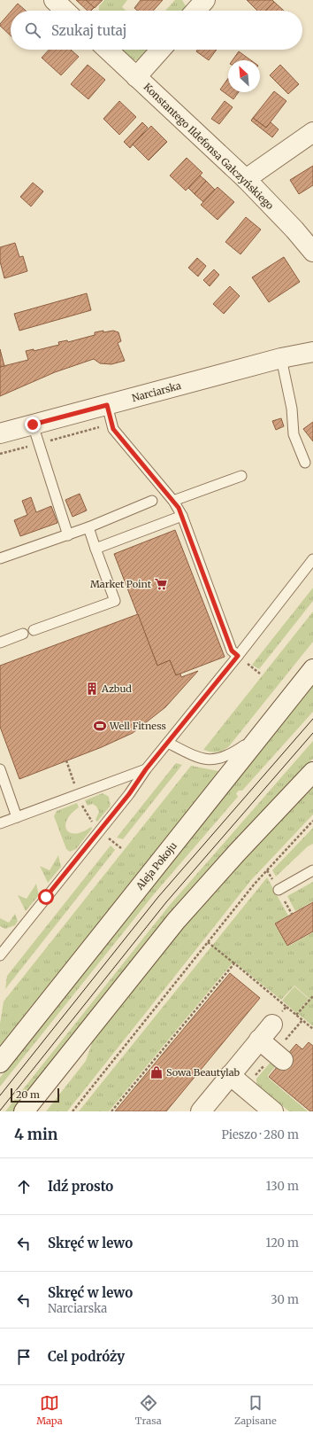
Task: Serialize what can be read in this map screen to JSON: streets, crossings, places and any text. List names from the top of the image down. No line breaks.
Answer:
{"streets":{"street":["Konstantego Ildefonsa Gałczyńskiego","Narciarska","Aleja Pokoju"]},"places":{"supermarket":["Market Point"],"building":["Azbud"],"sports":["Well Fitness"],"shop":["Sowa Beautylab"]},"scale_bar":"20 m","north":"top left","page":{"search":"Szukaj tutaj","scale":"20 m","heading":["4 min","Pieszo · 280 m"],"list":[["Idź prosto","130 m"],["Skręć w lewo","120 m"],["Skręć w lewo","Narciarska","30 m"],"Cel podróży"],"nav":["Mapa","Trasa","Zapisane"]}}
